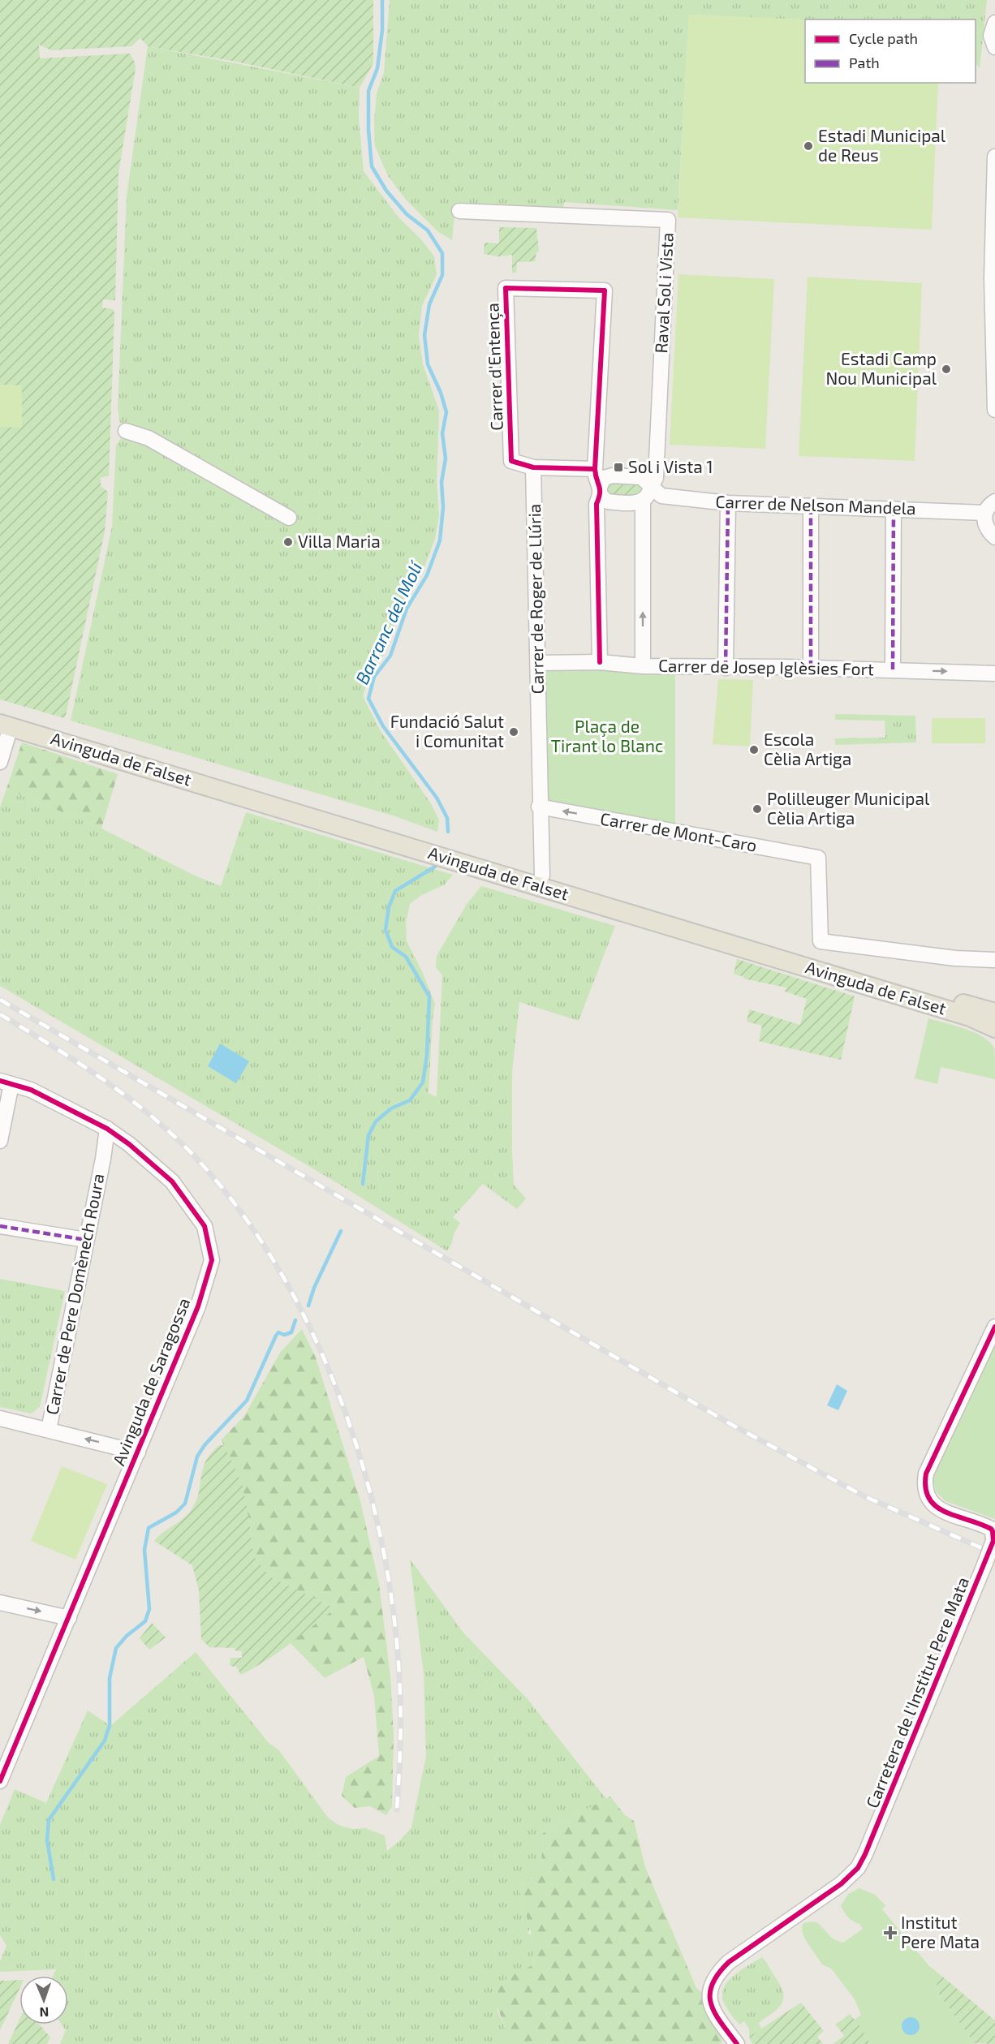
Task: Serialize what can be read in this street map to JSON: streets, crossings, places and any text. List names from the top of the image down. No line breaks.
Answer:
{"streets":{"main road":["Avinguda de Falset"],"street":["Raval Sol i Vista","Carrer d'Entença","Carrer de Nelson Mandela","Carrer de Roger de Llúria","Carrer de Josep Iglèsies Fort","Carrer de Mont-Caro","Carrer de Pere Domènech Roura","Avinguda de Saragossa","Carretera de l'Institut Pere Mata"]},"crossings":[["Raval Sol i Vista","Carrer de Nelson Mandela"],["Carrer d'Entença","Carrer de Roger de Llúria"],["Carrer de Roger de Llúria","Carrer de Josep Iglèsies Fort"],["Carrer de Roger de Llúria","Avinguda de Falset"],["Carrer de Roger de Llúria","Carrer de Mont-Caro"],["Carrer de Pere Domènech Roura","Avinguda de Saragossa"]],"one_way":["Carrer de Mont-Caro"],"water":["Barranc del Molí"],"parks":["Plaça de Tirant lo Blanc"],"places":{"other":["Estadi Municipal de Reus","Estadi Camp Nou Municipal","Villa Maria","Fundació Salut i Comunitat","Escola Cèlia Artiga","Polilleuger Municipal Cèlia Artiga"],"transit":["Sol i Vista 1"],"health":["Institut Pere Mata"]},"legend":["Cycle path","Path"],"north":"bottom"}
